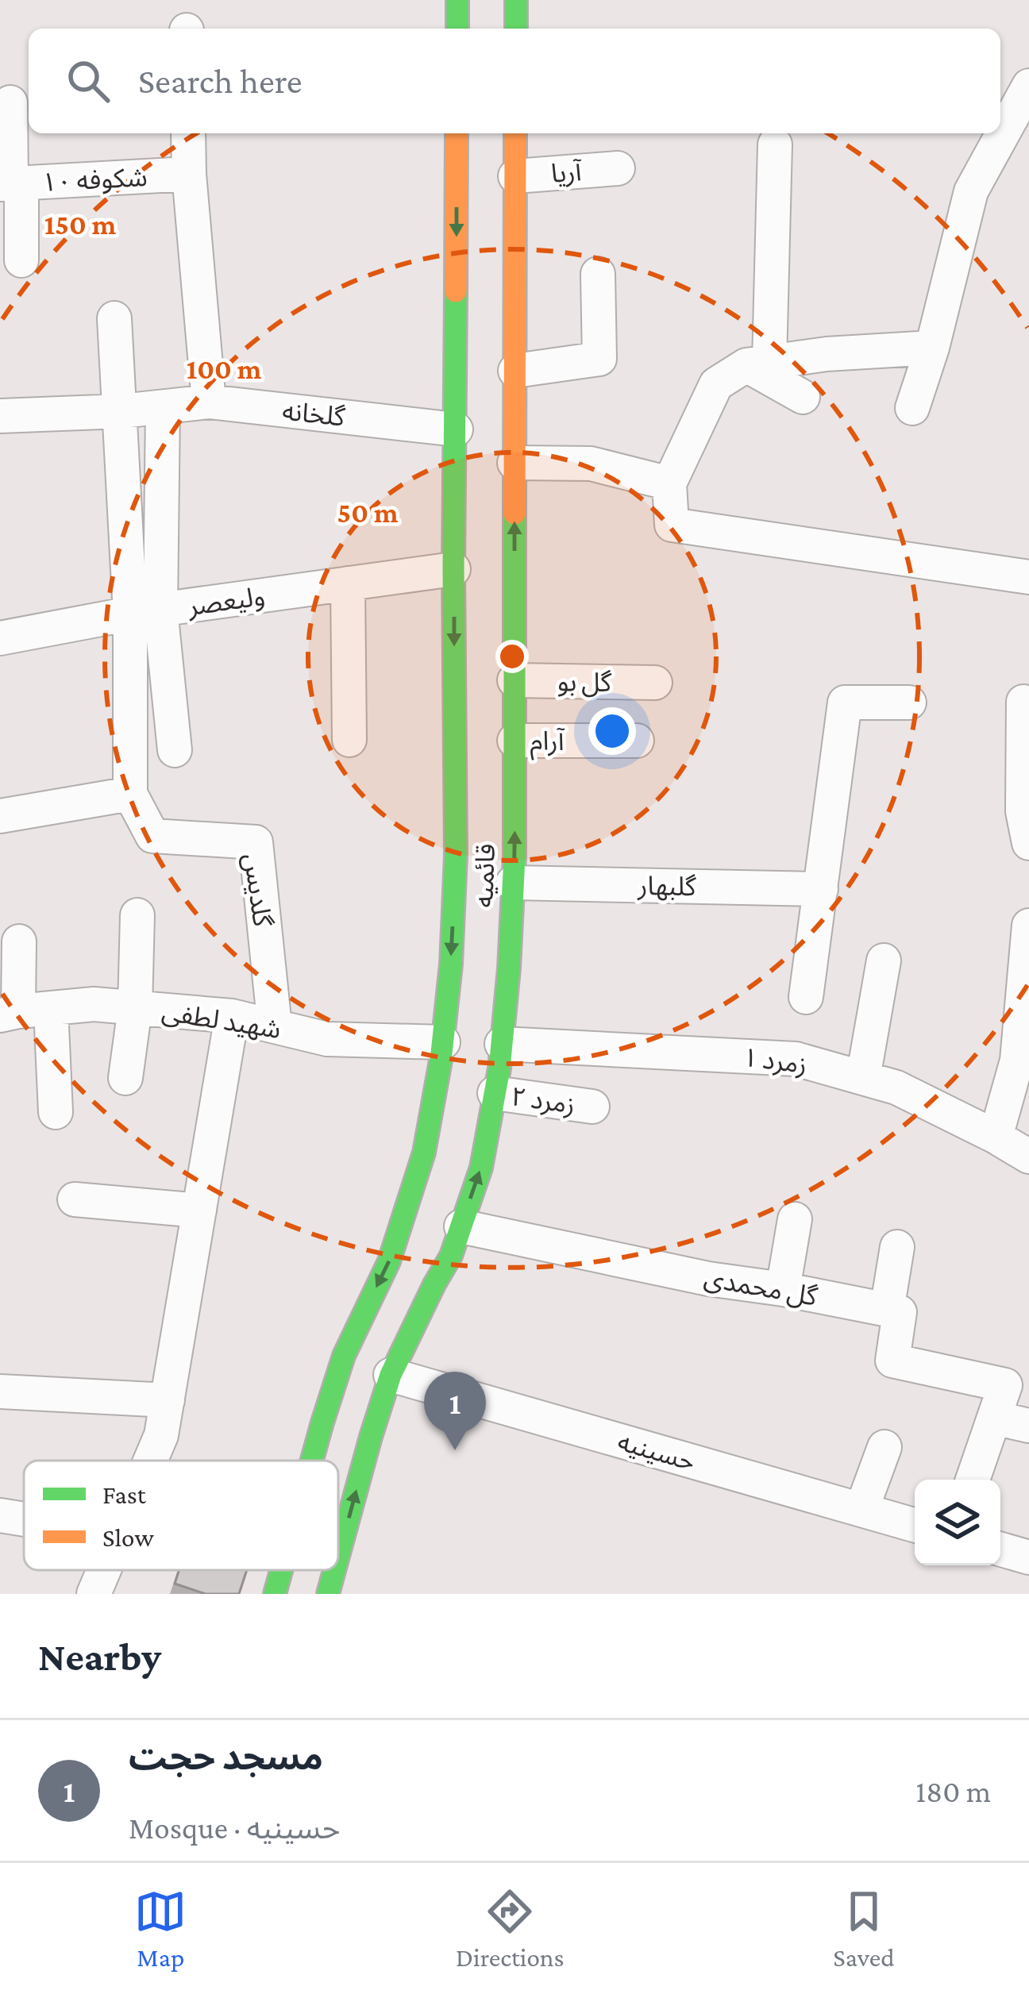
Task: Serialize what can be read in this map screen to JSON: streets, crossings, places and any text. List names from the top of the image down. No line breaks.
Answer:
{"streets":{"main road":["قائمیه"],"street":["آریا","شکوفه ۱۰","گلخانه","ولیعصر","گل بو","آرام","گلبهار","گلدیس","شهید لطفی","زمرد ۱","زمرد ۲","گل محمدی","حسینیه"]},"crossings":[["آریا","قائمیه"],["گلخانه","قائمیه"],["ولیعصر","قائمیه"],["گل بو","قائمیه"],["آرام","قائمیه"],["قائمیه","گلبهار"],["قائمیه","شهید لطفی"],["قائمیه","زمرد ۱"],["قائمیه","زمرد ۲"],["قائمیه","گل محمدی"],["قائمیه","حسینیه"],["گلدیس","شهید لطفی"]],"legend":["Fast","Slow"],"page":{"search":"Search here","pins":"1","heading":"Nearby","list":[{"mark":"1","name":"مسجد حجت","note":"Mosque · حسینیه","value":"180 m"}],"nav":["Map","Directions","Saved"]},"rings":["150 m","100 m","50 m"]}
